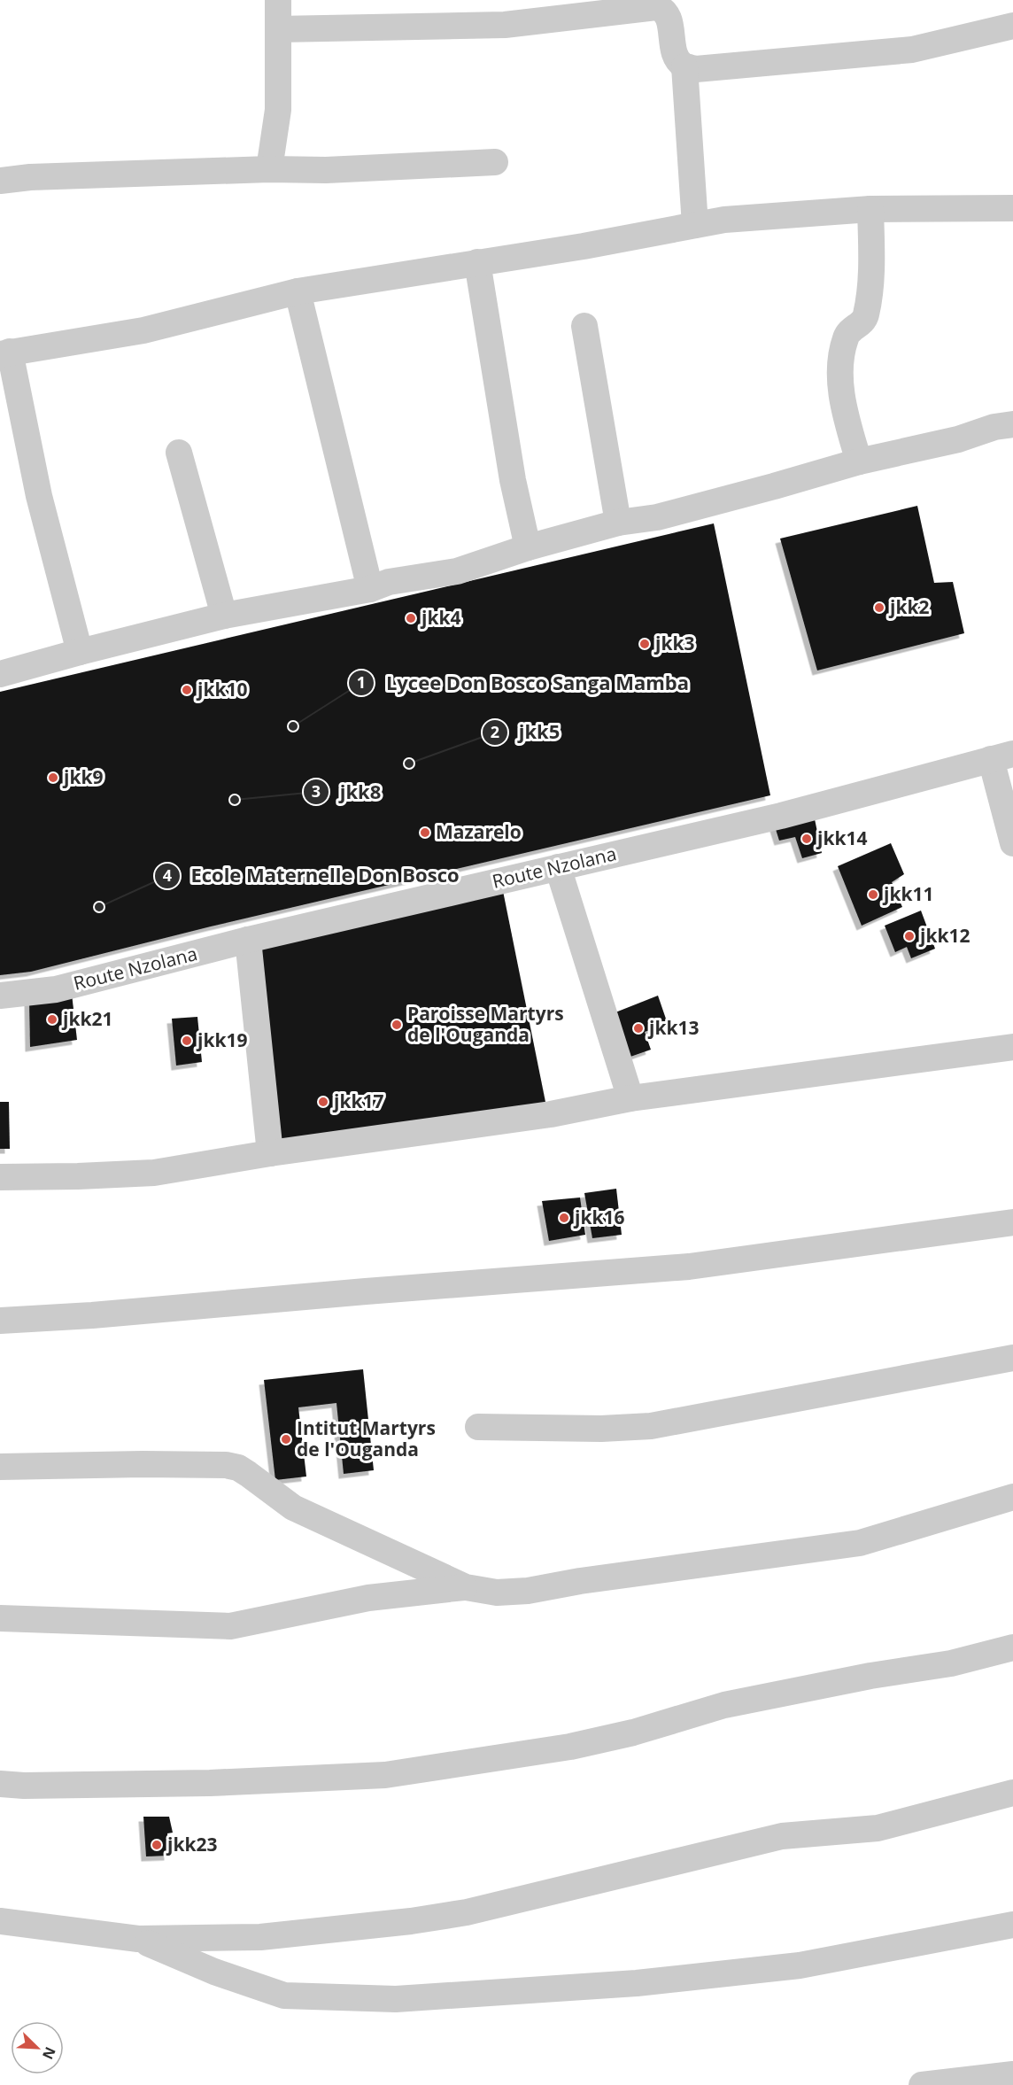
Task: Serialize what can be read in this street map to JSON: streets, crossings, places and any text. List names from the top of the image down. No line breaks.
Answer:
{"streets":{"street":["Route Nzolana"]},"places":["jkk2","jkk4","jkk3","jkk10","Lycee Don Bosco Sanga Mamba","jkk5","jkk9","jkk8","Mazarelo","jkk14","jkk11","Ecole Maternelle Don Bosco","jkk12","jkk21","Paroisse Martyrs de l'Ouganda","jkk13","jkk19","jkk17","jkk16","Intitut Martyrs de l'Ouganda","jkk23"],"north":"bottom right"}
